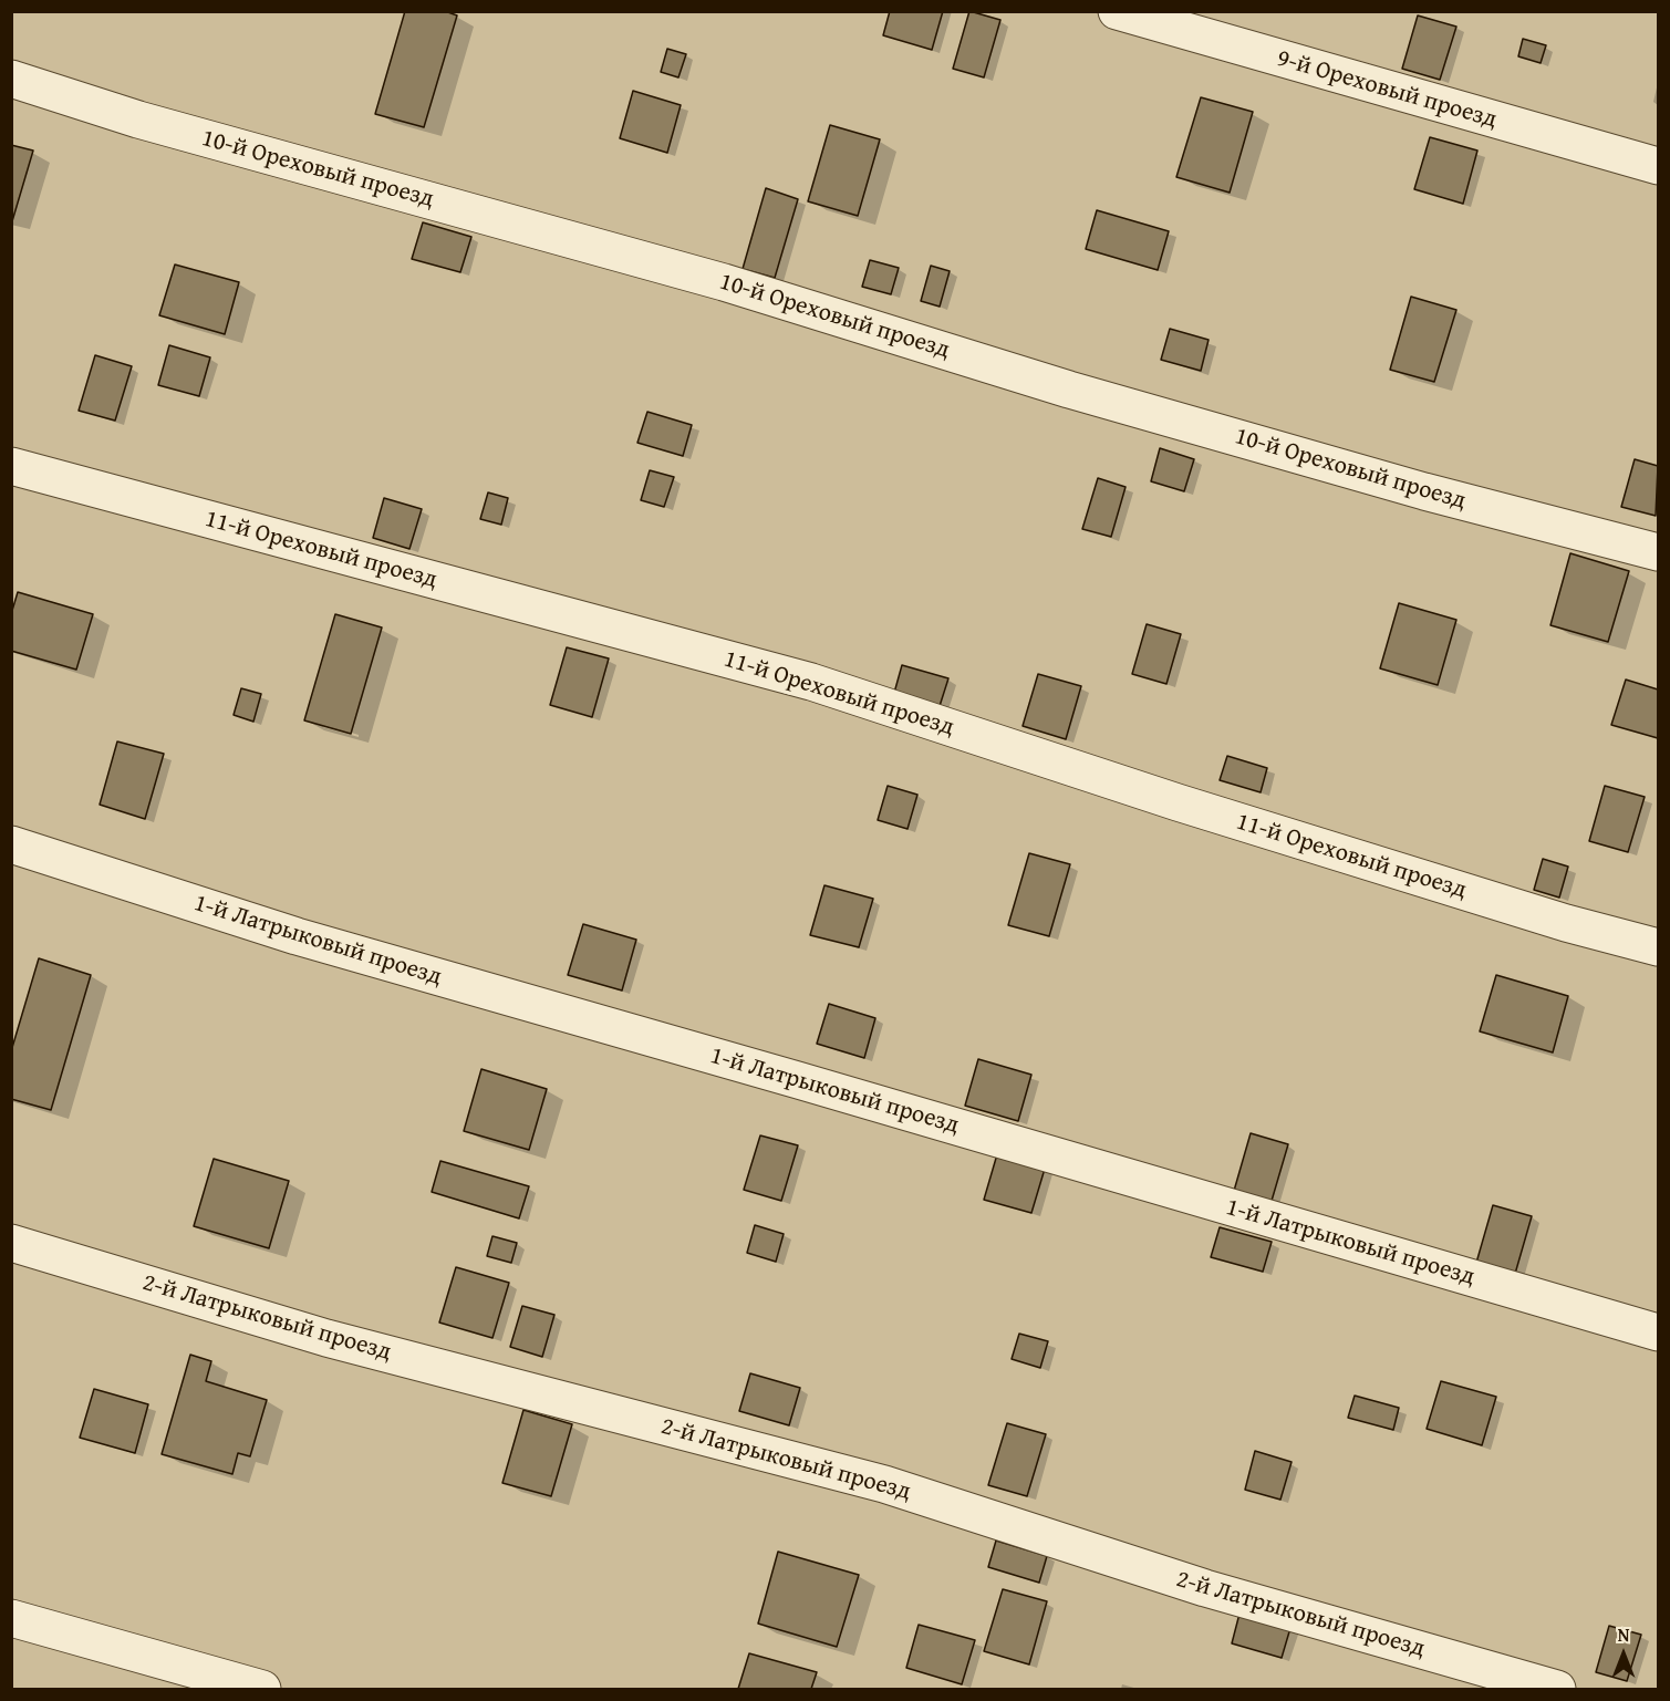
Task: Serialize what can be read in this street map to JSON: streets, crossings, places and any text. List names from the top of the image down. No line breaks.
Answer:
{"streets":{"lane":["9-й Ореховый проезд","10-й Ореховый проезд","11-й Ореховый проезд","1-й Латрыковый проезд","2-й Латрыковый проезд"]},"north":"top"}
